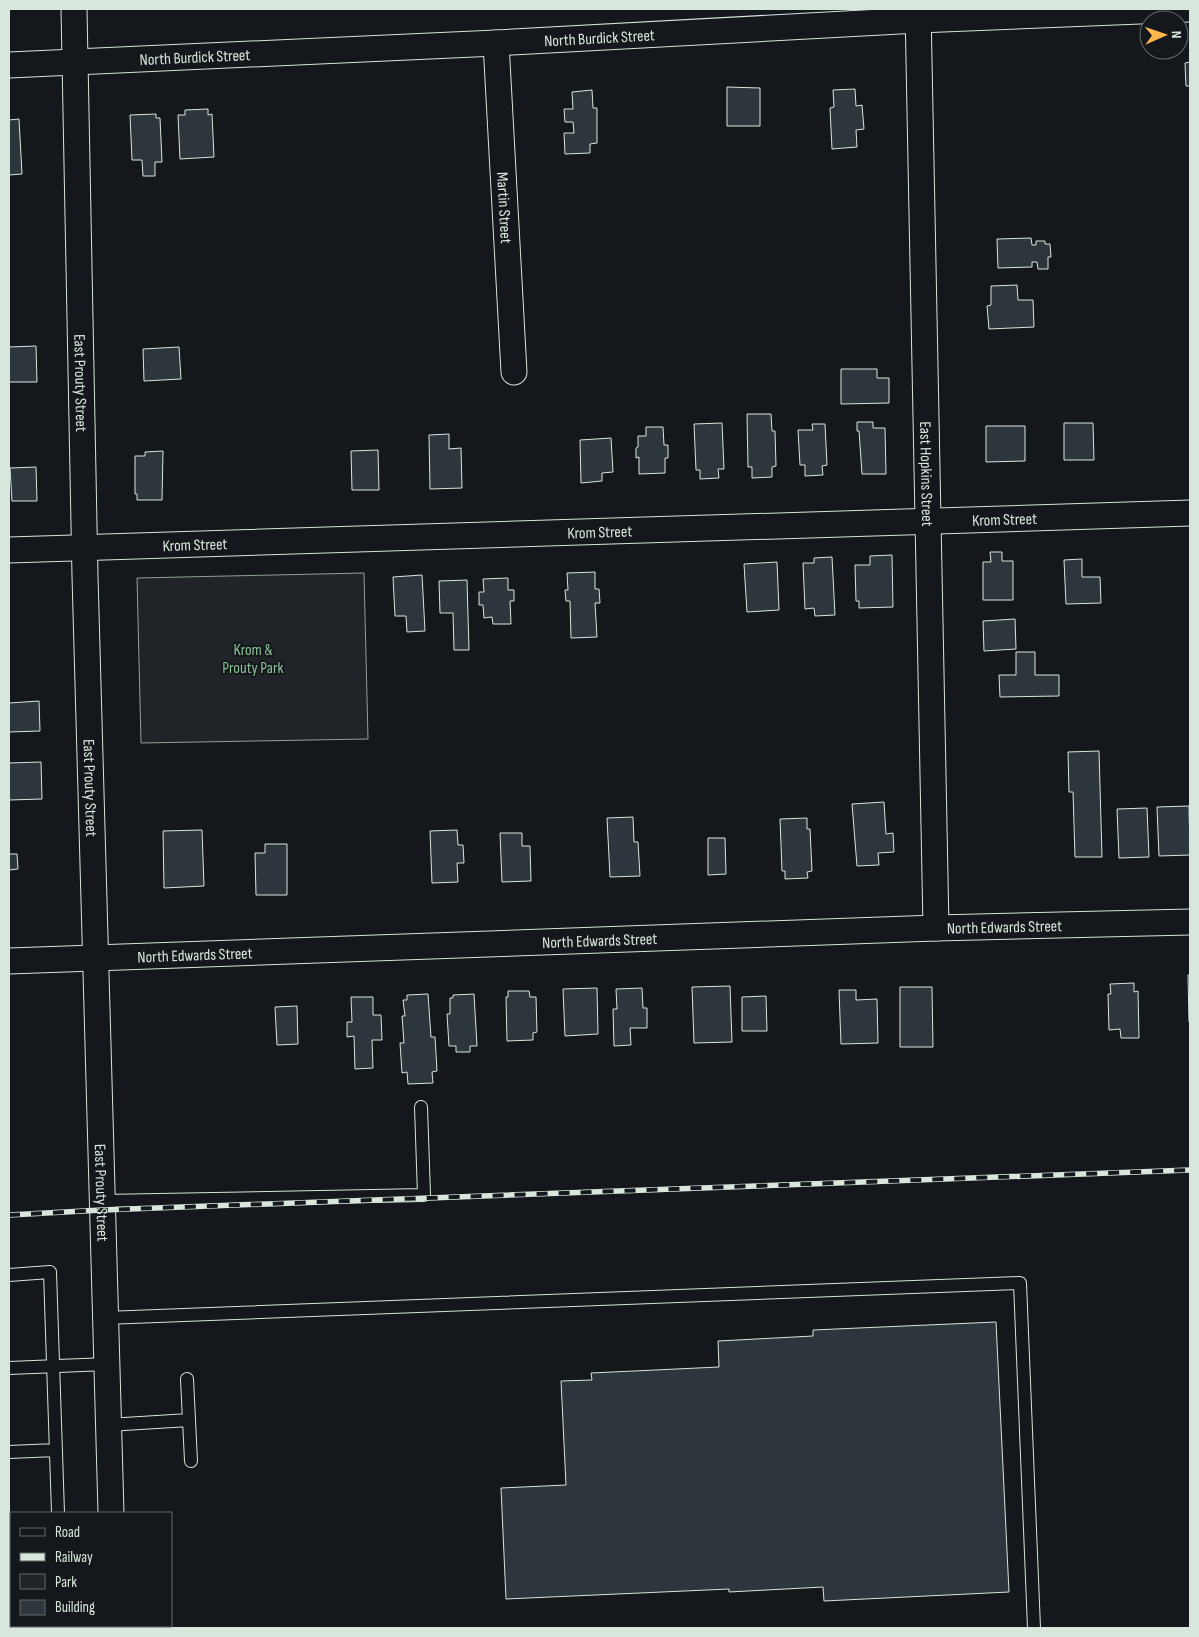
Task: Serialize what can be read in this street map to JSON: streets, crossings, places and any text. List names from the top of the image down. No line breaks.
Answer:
{"streets":{"street":["North Burdick Street","Martin Street","East Prouty Street","East Hopkins Street","Krom Street","North Edwards Street"]},"crossings":[["North Burdick Street","Martin Street"],["North Burdick Street","East Prouty Street"],["North Burdick Street","East Hopkins Street"],["East Prouty Street","Krom Street"],["East Prouty Street","North Edwards Street"],["East Hopkins Street","Krom Street"],["East Hopkins Street","North Edwards Street"]],"parks":["Krom & Prouty Park"],"legend":["Road","Railway","Park","Building"],"north":"right"}
